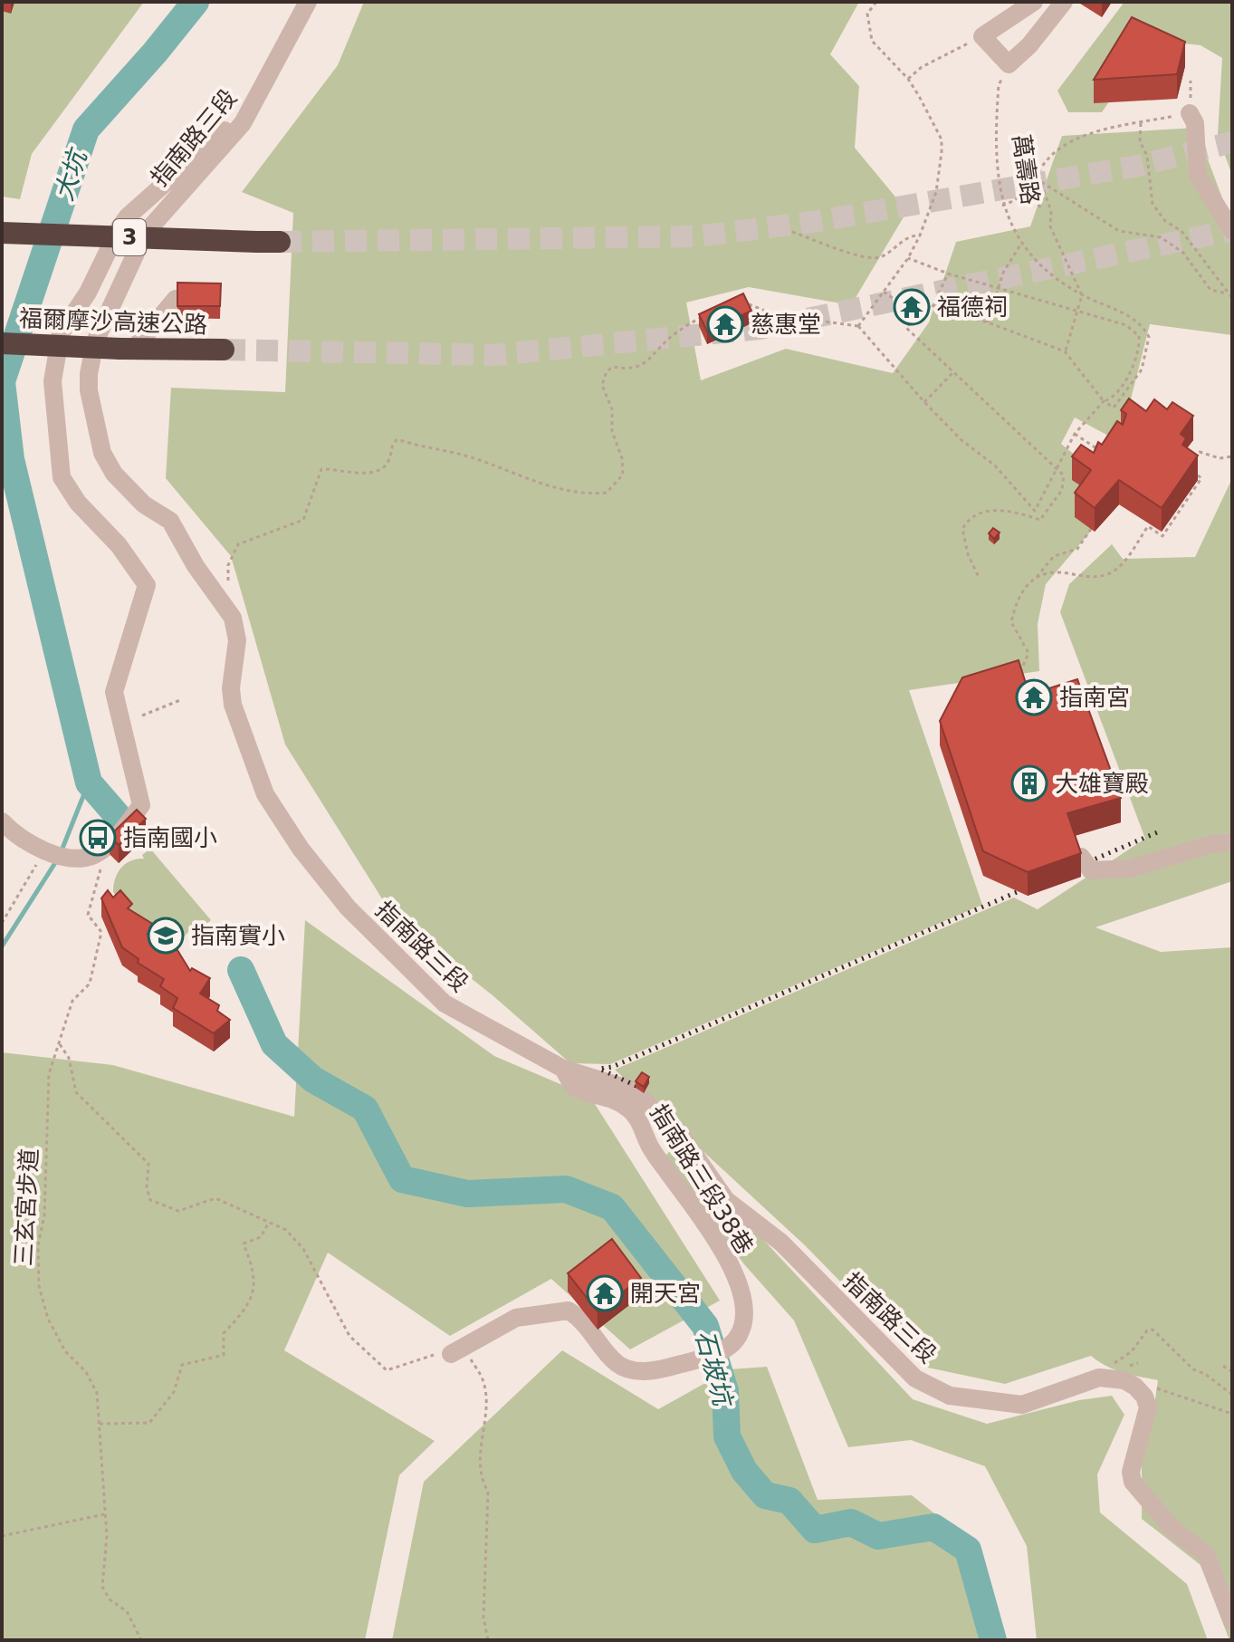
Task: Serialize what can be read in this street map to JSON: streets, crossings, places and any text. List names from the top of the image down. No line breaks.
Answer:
{"streets":{"highway":["3","福爾摩沙高速公路"],"street":["指南路三段","指南路三段38巷"],"path":["萬壽路","三玄宮步道"]},"crossings":[["指南路三段","指南路三段38巷"]],"water":["大坑","石坡坑"],"places":{"temple":["福德祠","慈惠堂","指南宮","開天宮"],"building":["大雄寶殿"],"bus stop":["指南國小"],"school or university":["指南實小"]}}
